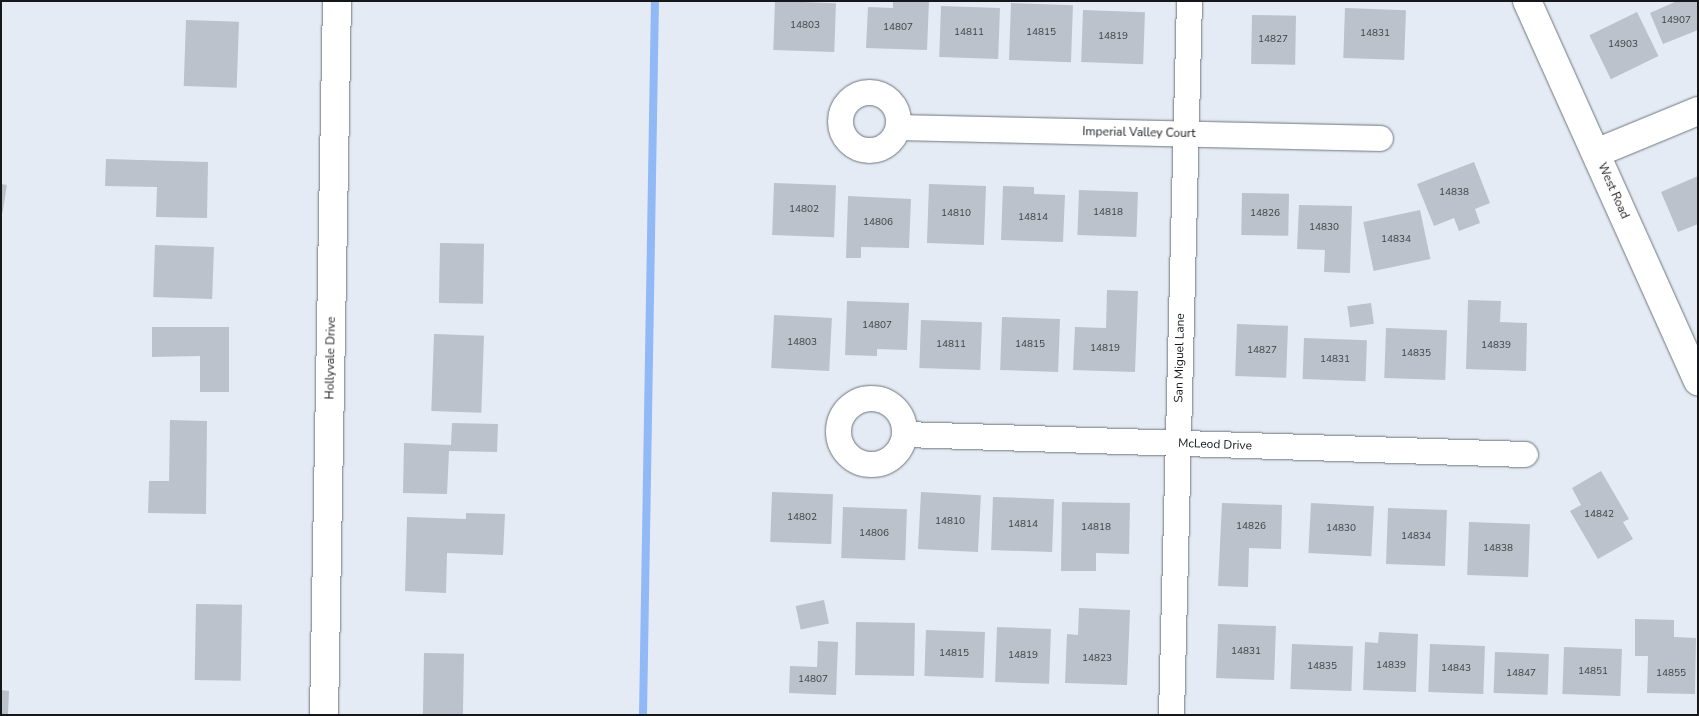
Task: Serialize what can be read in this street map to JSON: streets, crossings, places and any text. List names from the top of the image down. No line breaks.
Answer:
{"streets":{"street":["Imperial Valley Court","West Road","Hollyvale Drive","San Miguel Lane","McLeod Drive"]},"crossings":[["Imperial Valley Court","San Miguel Lane"],["San Miguel Lane","McLeod Drive"]],"house_numbers":["14907","14803","14807","14811","14815","14831","14819","14827","14903","14838","14802","14818","14810","14826","14814","14806","14830","14834","14807","14803","14811","14815","14839","14819","14827","14835","14831","14842","14802","14810","14814","14826","14818","14830","14806","14834","14838","14831","14815","14819","14823","14839","14835","14843","14851","14847","14855","14807"]}
